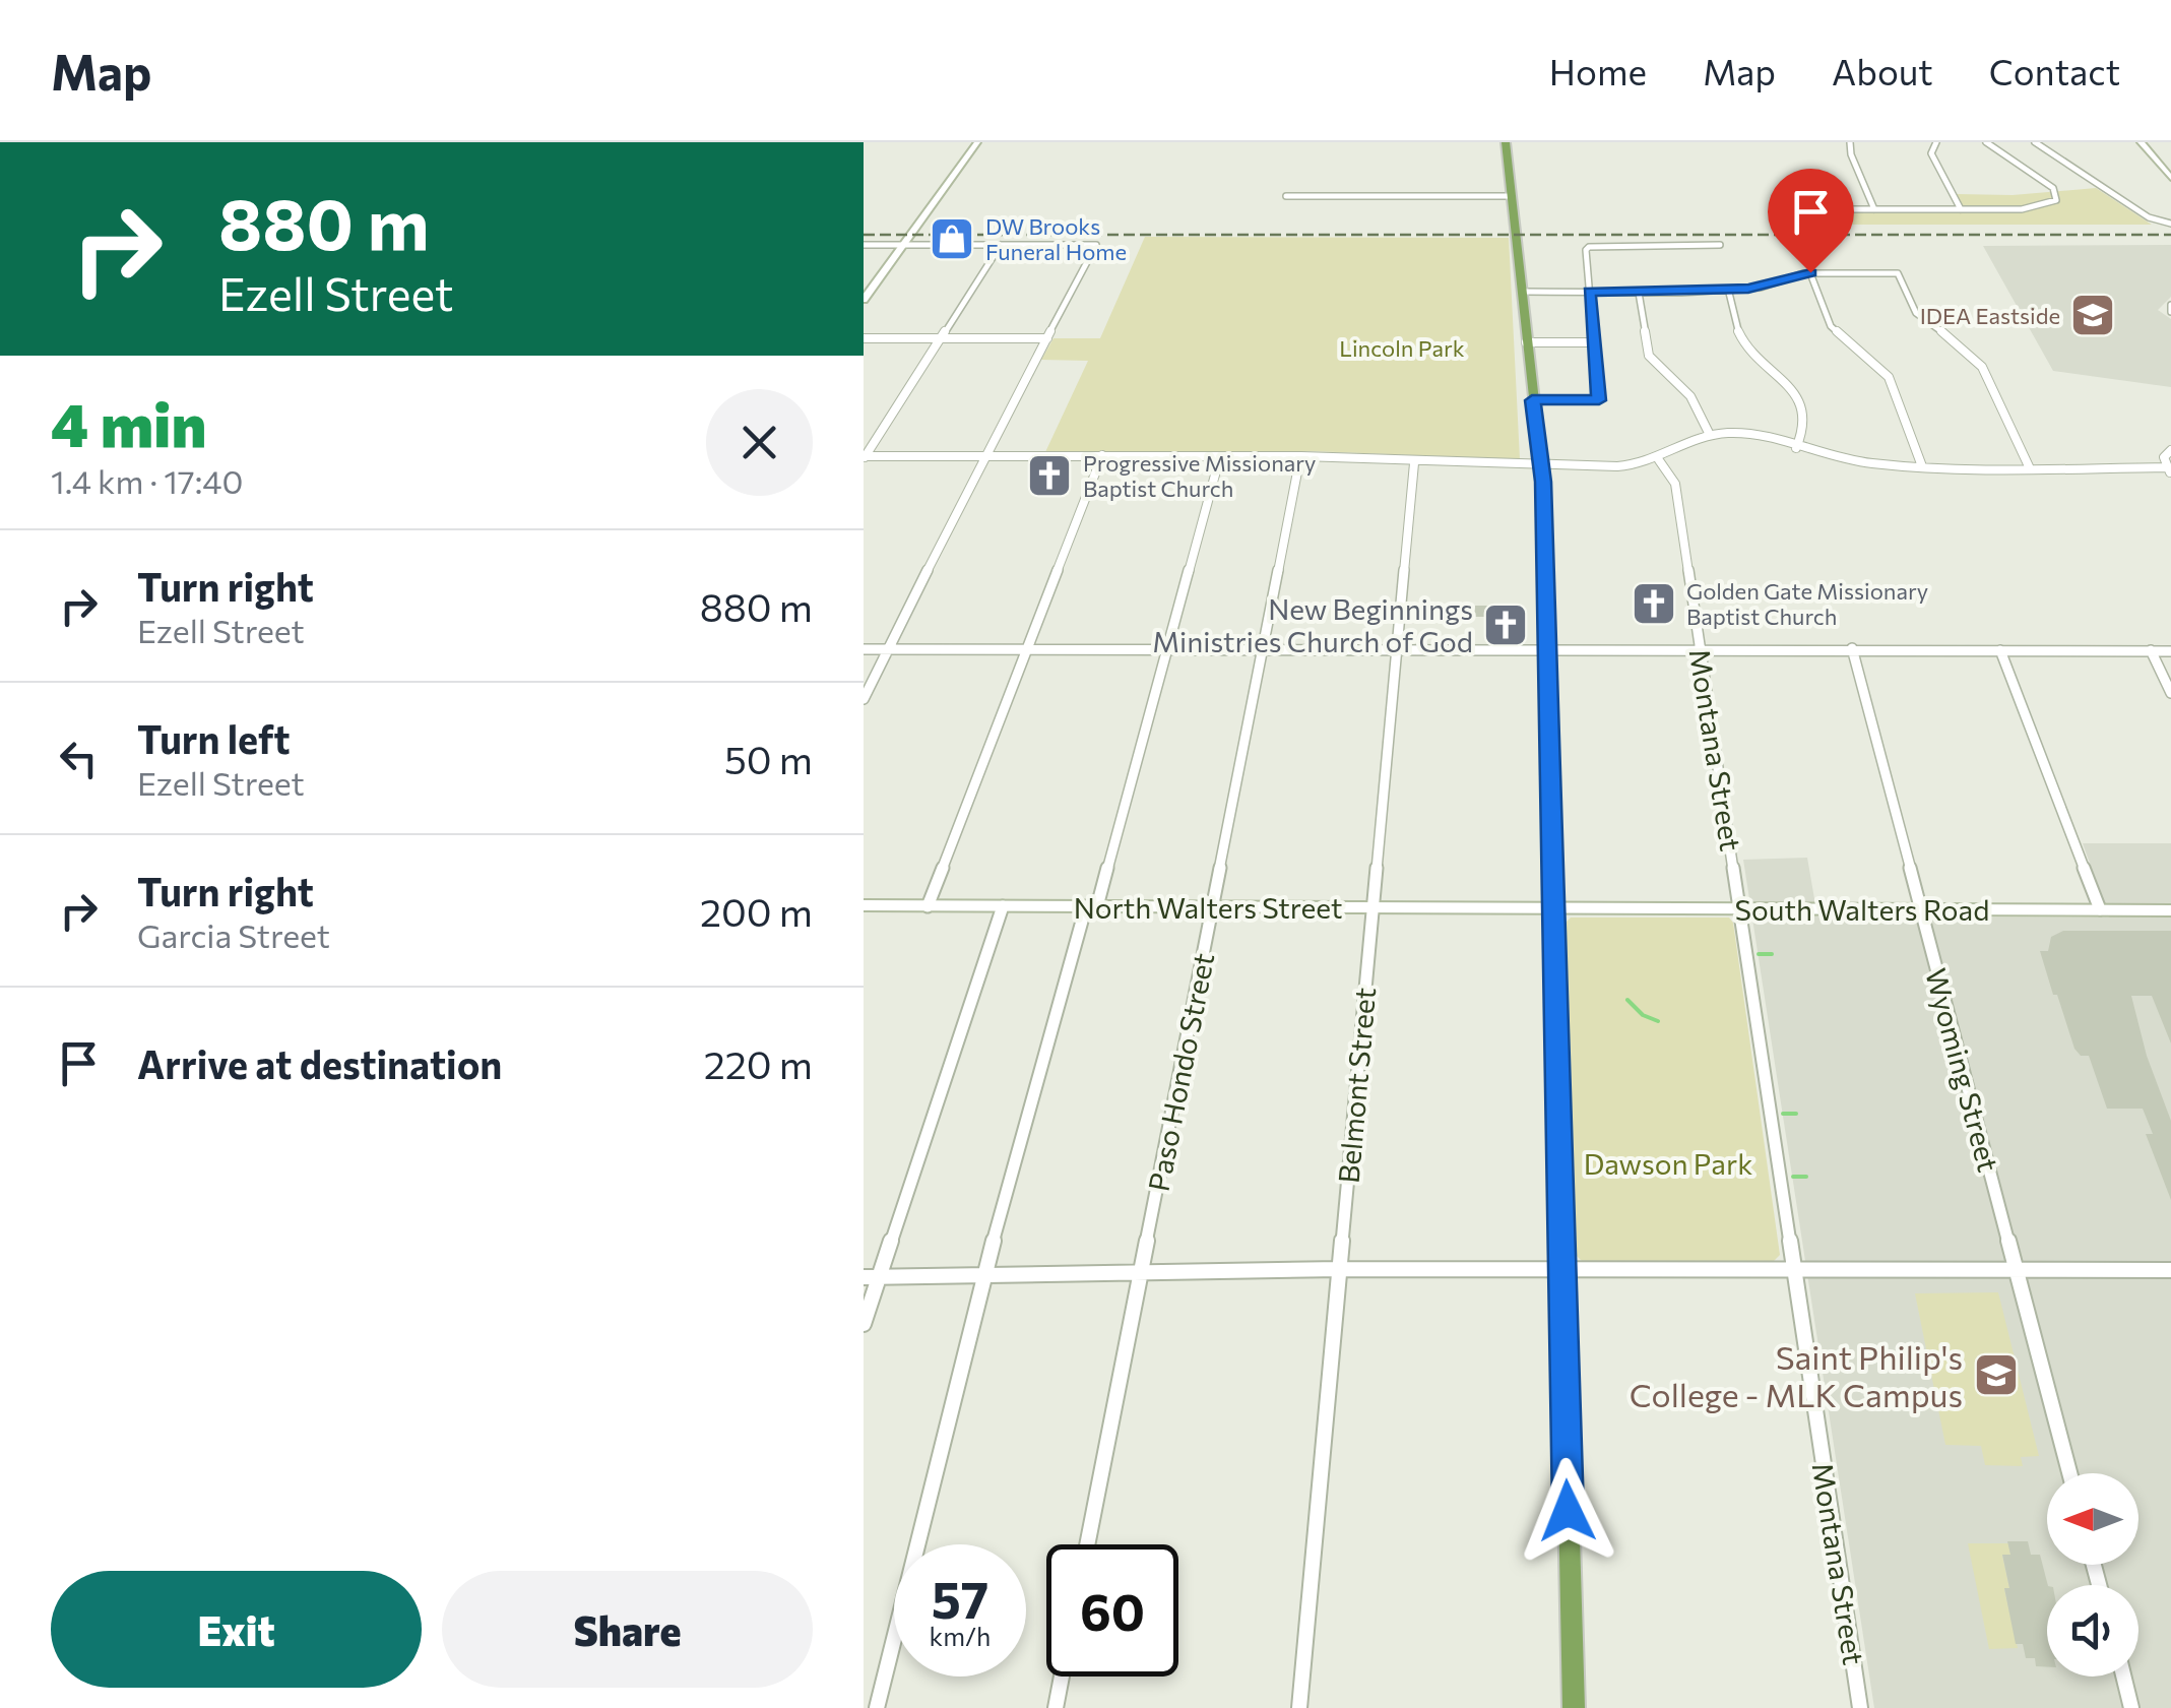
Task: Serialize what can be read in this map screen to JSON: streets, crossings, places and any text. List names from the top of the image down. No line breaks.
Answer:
{"streets":{"main road":["North Walters Street","South Walters Road"],"street":["Montana Street","Wyoming Street","Paso Hondo Street","Belmont Street"]},"crossings":[["Montana Street","South Walters Road"],["North Walters Street","South Walters Road"],["North Walters Street","Paso Hondo Street"],["North Walters Street","Belmont Street"],["South Walters Road","Wyoming Street"]],"parks":["Lincoln Park","Dawson Park"],"places":{"shop":["DW Brooks Funeral Home"],"school or university":["IDEA Eastside","Saint Philip's College - MLK Campus"],"church":["Progressive Missionary Baptist Church","Golden Gate Missionary Baptist Church","New Beginnings Ministries Church of God"]},"north":"left","page":{"header":"Map","nav":["Home","Map","About","Contact"],"turn":["880 m","Ezell Street"],"heading":["4 min","1.4 km · 17:40"],"list":[{"name":"Turn right","note":"Ezell Street","value":"880 m"},{"name":"Turn left","note":"Ezell Street","value":"50 m"},{"name":"Turn right","note":"Garcia Street","value":"200 m"},{"name":"Arrive at destination","value":"220 m"}],"speed":"57 km/h","limit":"60","buttons":["Exit","Share"]}}
